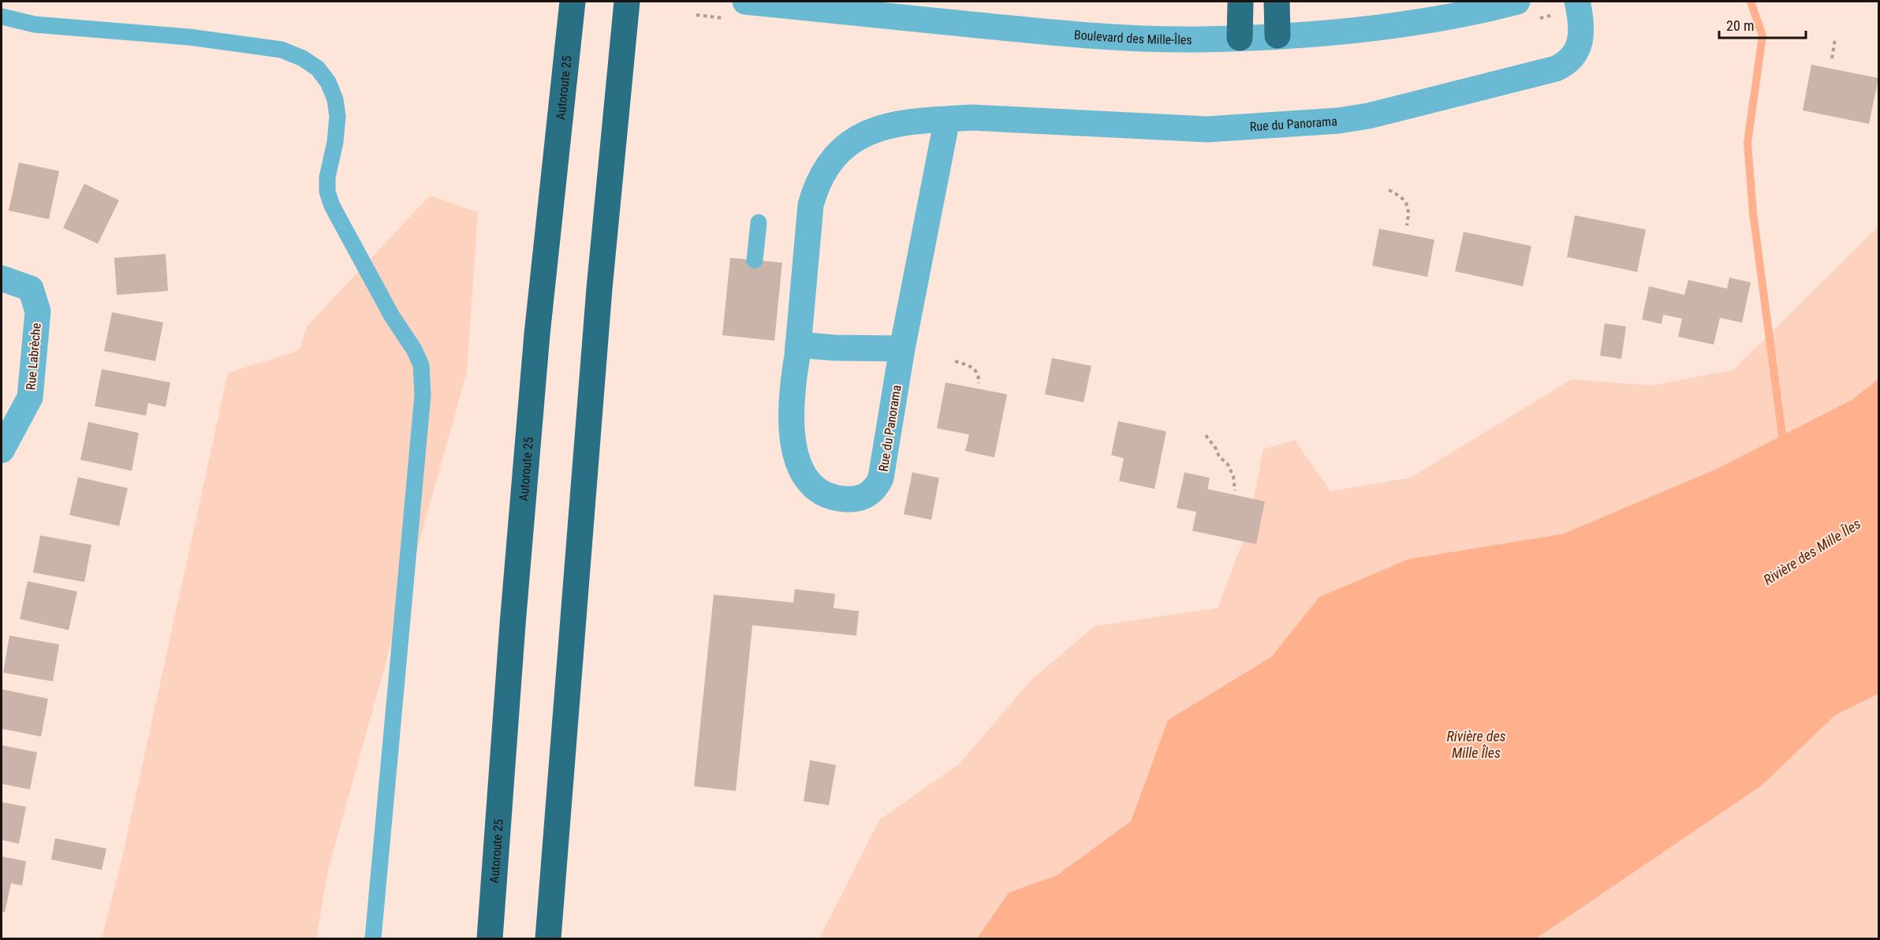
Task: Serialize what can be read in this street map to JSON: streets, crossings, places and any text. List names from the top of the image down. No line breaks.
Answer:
{"streets":{"highway":["Autoroute 25"],"street":["Boulevard des Mille-Îles","Rue du Panorama","Rue Labrèche"]},"water":["Rivière des Mille Îles"],"scale_bar":"20 m"}
